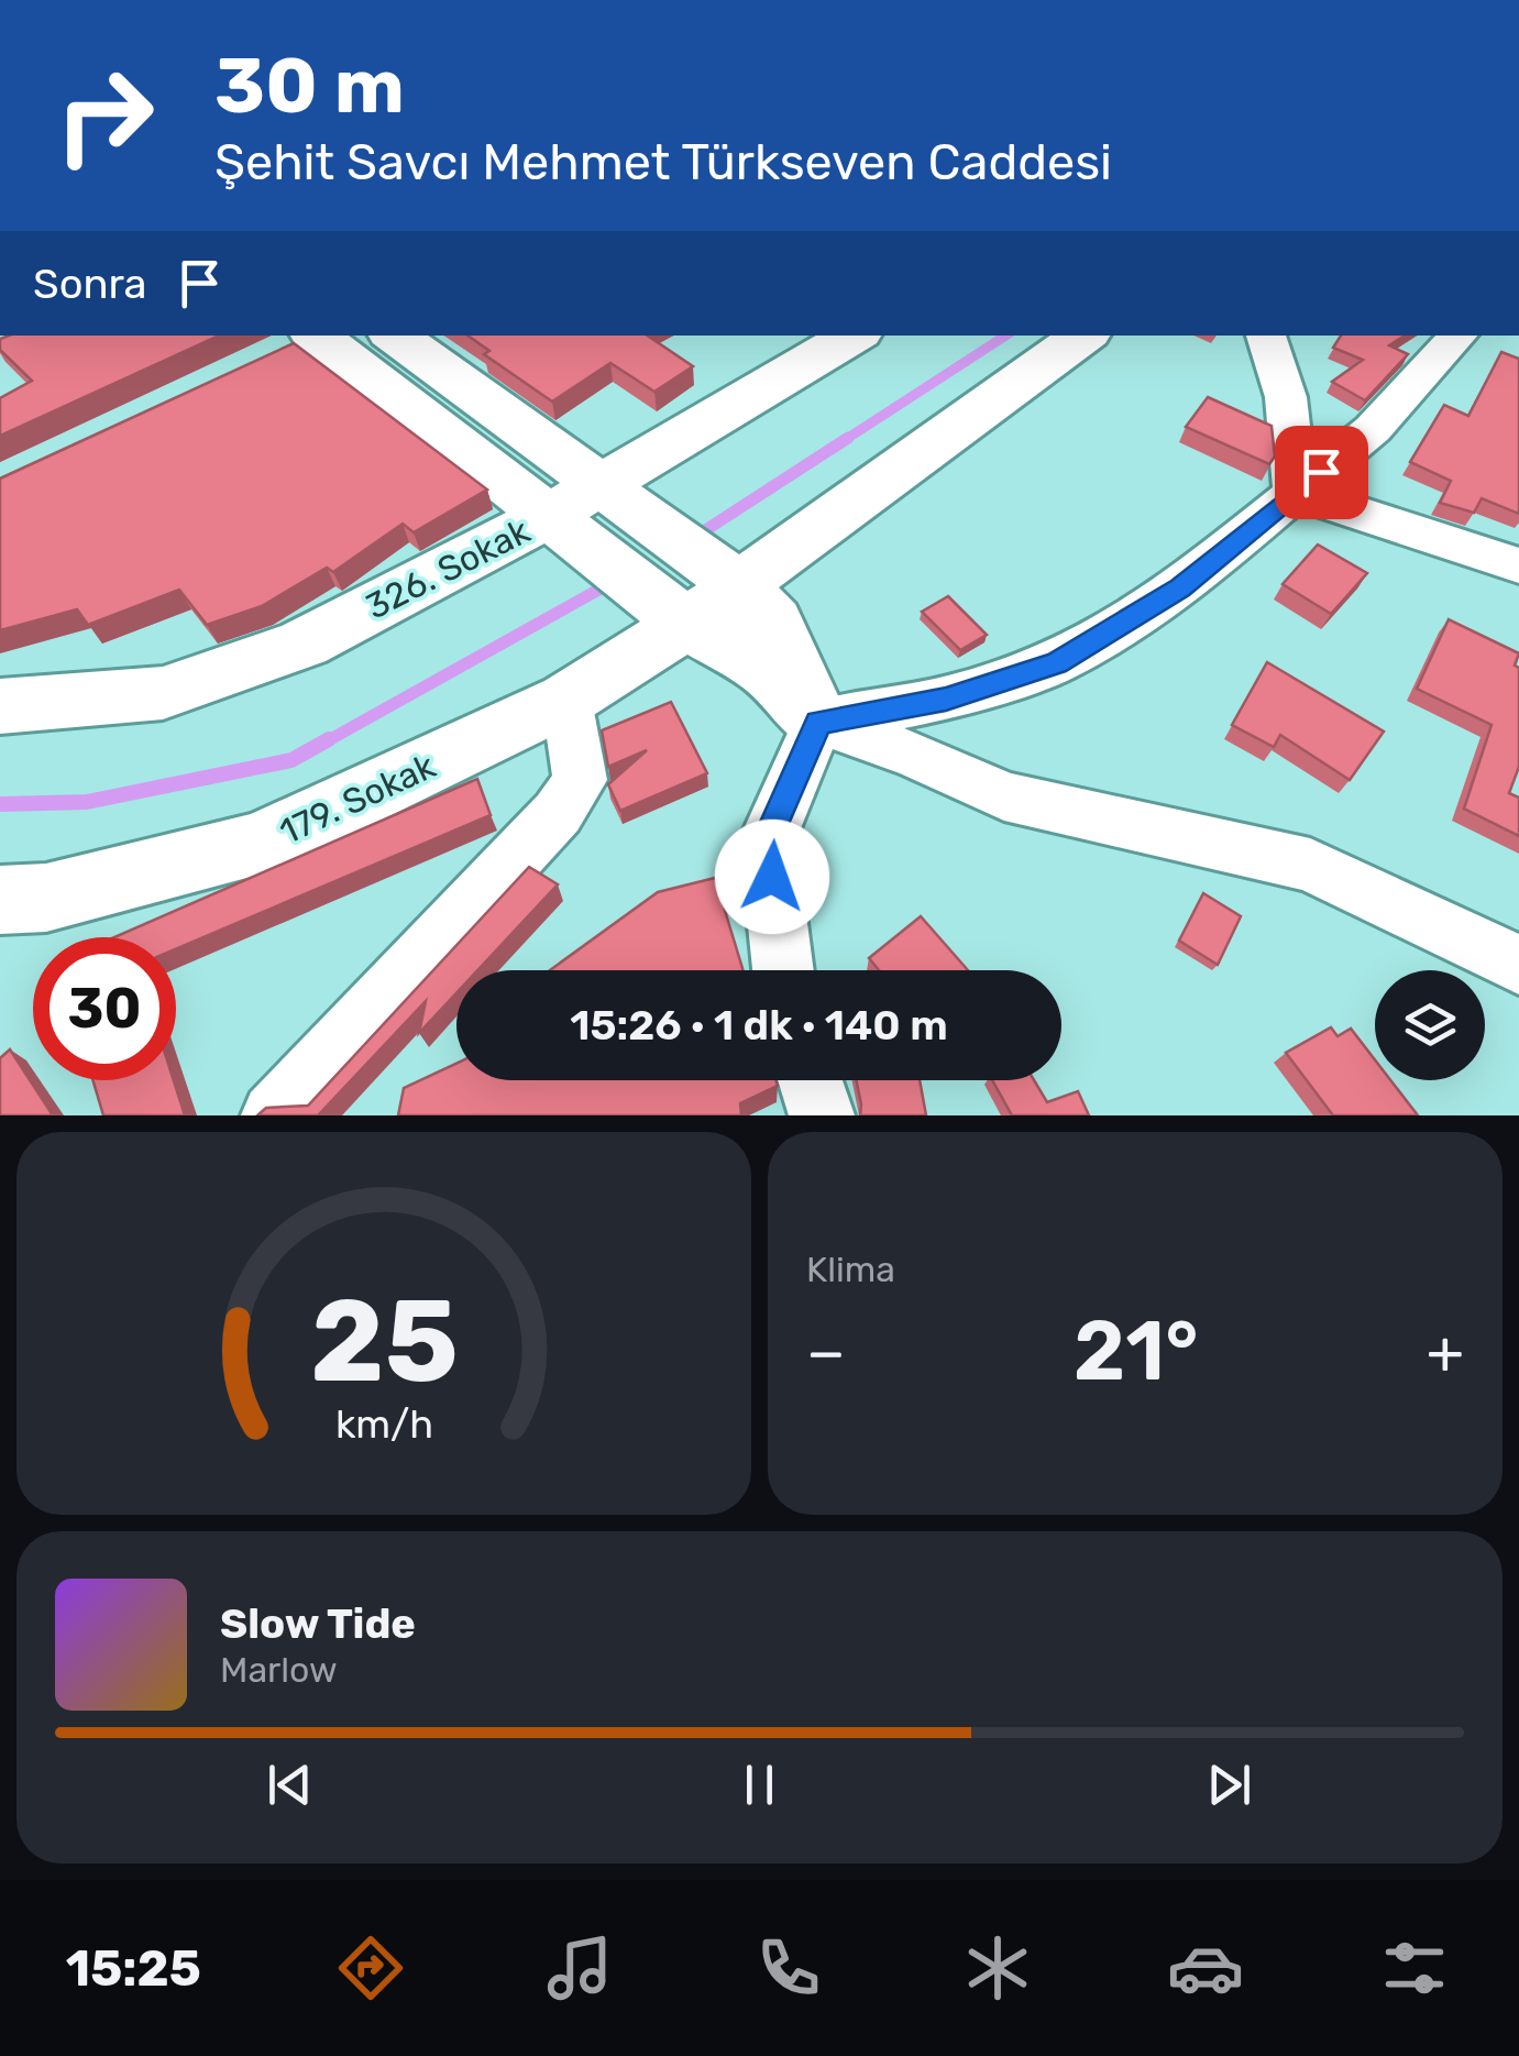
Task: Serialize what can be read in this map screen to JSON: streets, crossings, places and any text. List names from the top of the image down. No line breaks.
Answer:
{"streets":{"street":["326. Sokak","179. Sokak"]},"page":{"turn":["30 m","Şehit Savcı Mehmet Türkseven Caddesi"],"then":"Sonra","limit":"30","trip":"15:26 · 1 dk · 140 m","tile":"Klima","heat":["−","21°","+"],"song":["Slow Tide","Marlow"],"tabs":"15:25","gauge":["25","km/h"]}}
